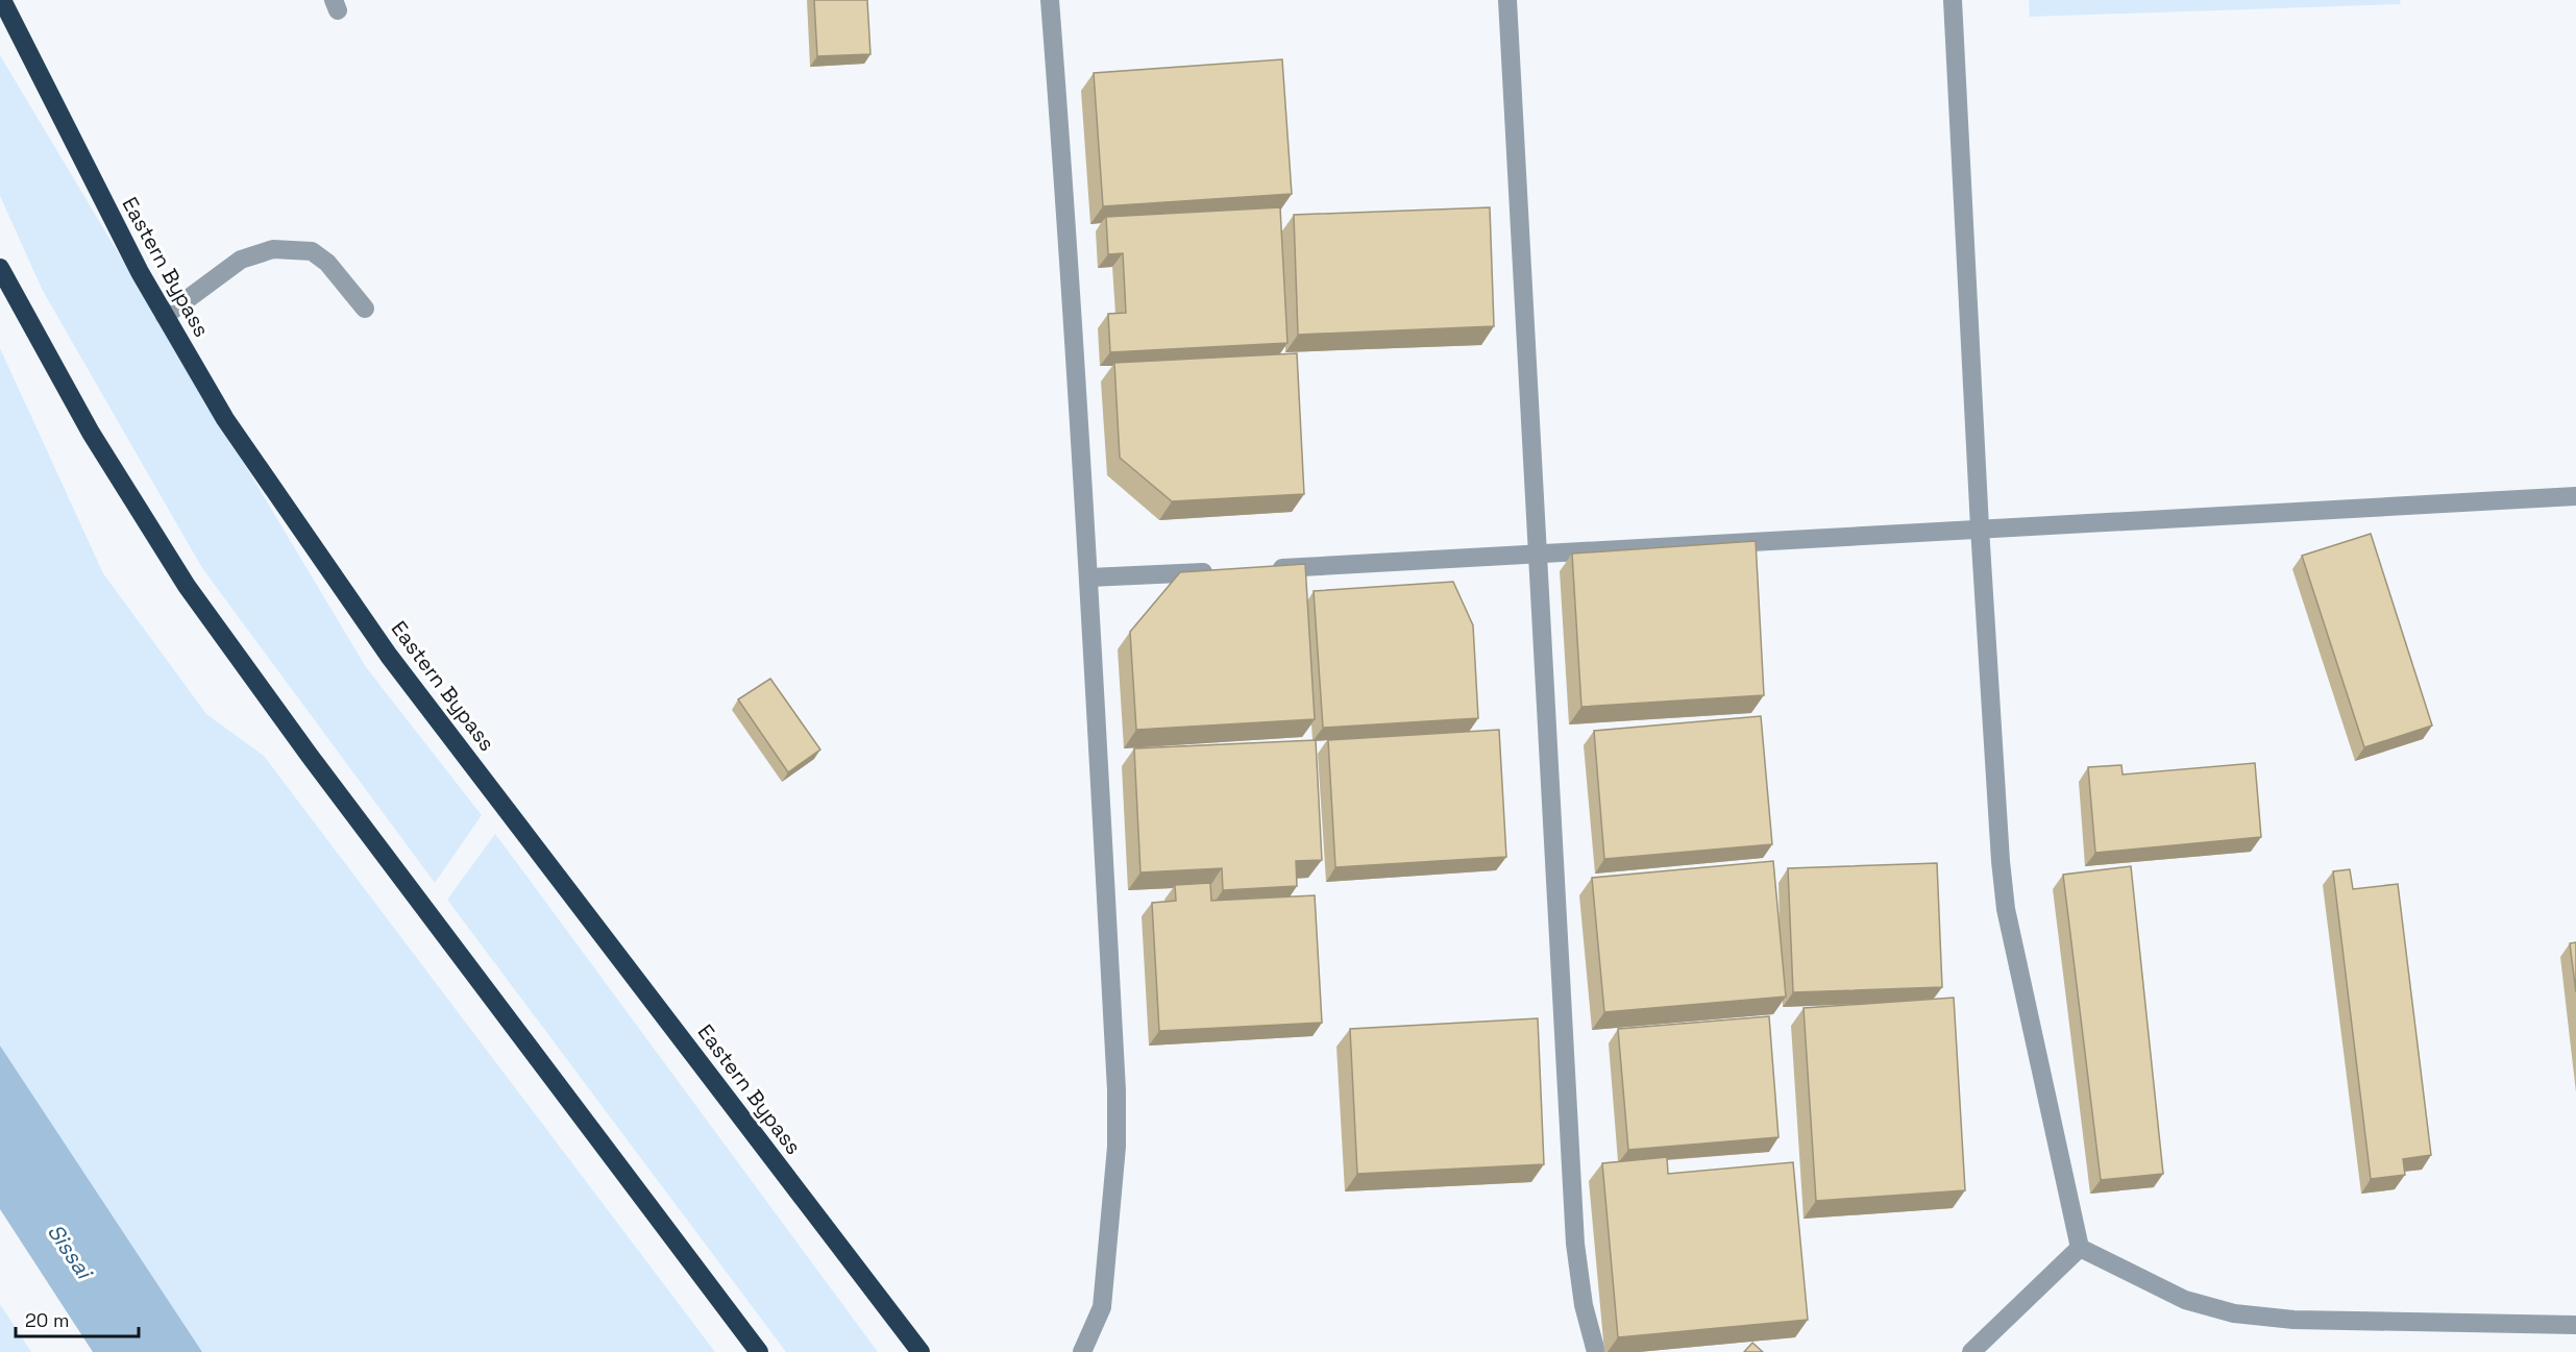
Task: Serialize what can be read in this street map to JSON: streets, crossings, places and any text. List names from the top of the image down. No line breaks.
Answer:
{"streets":{"highway":["Eastern Bypass"]},"water":["Sissai"],"scale_bar":"20 m"}
